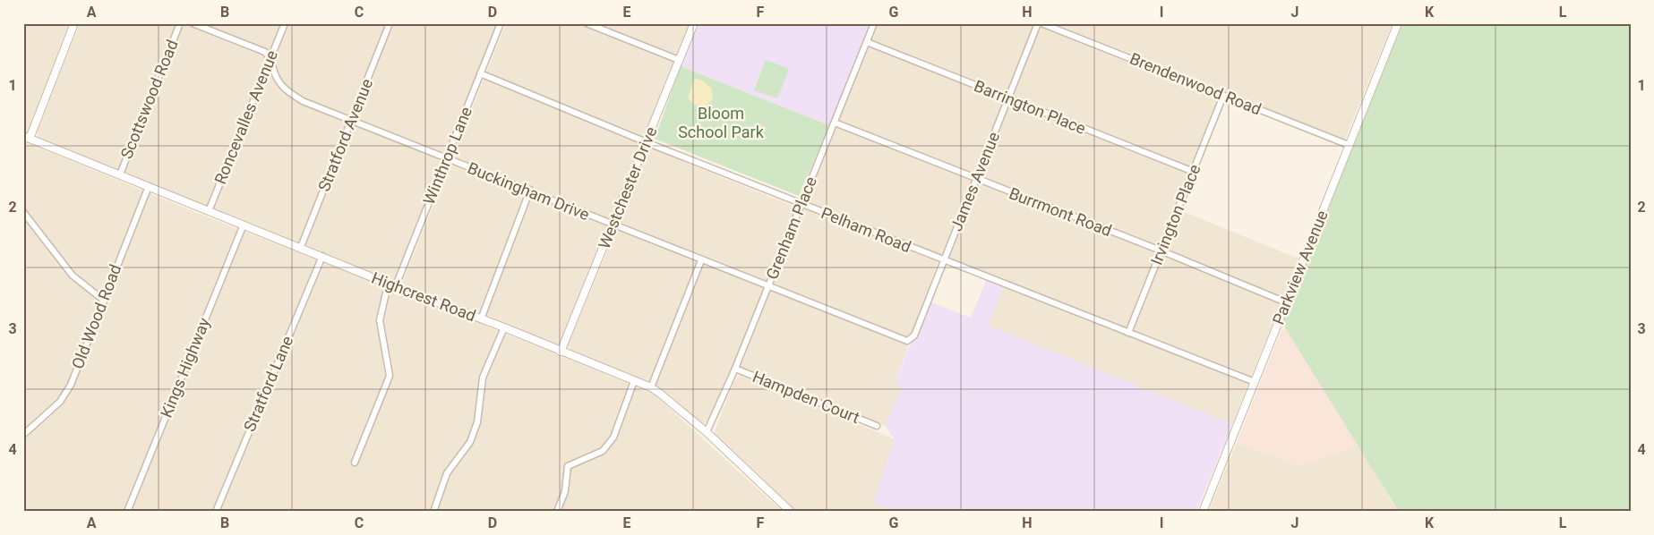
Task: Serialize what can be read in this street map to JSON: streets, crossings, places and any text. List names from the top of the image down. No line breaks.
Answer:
{"streets":{"street":["Brendenwood Road","Scottswood Road","Barrington Place","Roncevalles Avenue","Stratford Avenue","Winthrop Lane","James Avenue","Westchester Drive","Buckingham Drive","Burrmont Road","Irvington Place","Grenham Place","Pelham Road","Parkview Avenue","Highcrest Road","Old Wood Road","Kings Highway","Stratford Lane","Hampden Court"]},"crossings":[["Brendenwood Road","James Avenue"],["Brendenwood Road","Irvington Place"],["Brendenwood Road","Parkview Avenue"],["Scottswood Road","Highcrest Road"],["Barrington Place","James Avenue"],["Barrington Place","Irvington Place"],["Barrington Place","Grenham Place"],["Roncevalles Avenue","Buckingham Drive"],["Roncevalles Avenue","Highcrest Road"],["Stratford Avenue","Buckingham Drive"],["Stratford Avenue","Highcrest Road"],["Winthrop Lane","Buckingham Drive"],["Winthrop Lane","Pelham Road"],["Winthrop Lane","Highcrest Road"],["James Avenue","Buckingham Drive"],["James Avenue","Burrmont Road"],["James Avenue","Pelham Road"],["Westchester Drive","Buckingham Drive"],["Westchester Drive","Pelham Road"],["Westchester Drive","Highcrest Road"],["Buckingham Drive","Grenham Place"],["Burrmont Road","Irvington Place"],["Burrmont Road","Grenham Place"],["Burrmont Road","Parkview Avenue"],["Irvington Place","Pelham Road"],["Grenham Place","Pelham Road"],["Grenham Place","Highcrest Road"],["Grenham Place","Hampden Court"],["Pelham Road","Parkview Avenue"],["Highcrest Road","Old Wood Road"],["Highcrest Road","Kings Highway"],["Highcrest Road","Stratford Lane"]],"parks":["Bloom School Park"],"grid":{"columns":["A","B","C","D","E","F","G","H","I","J","K","L"],"rows":["1","2","3","4"]}}
